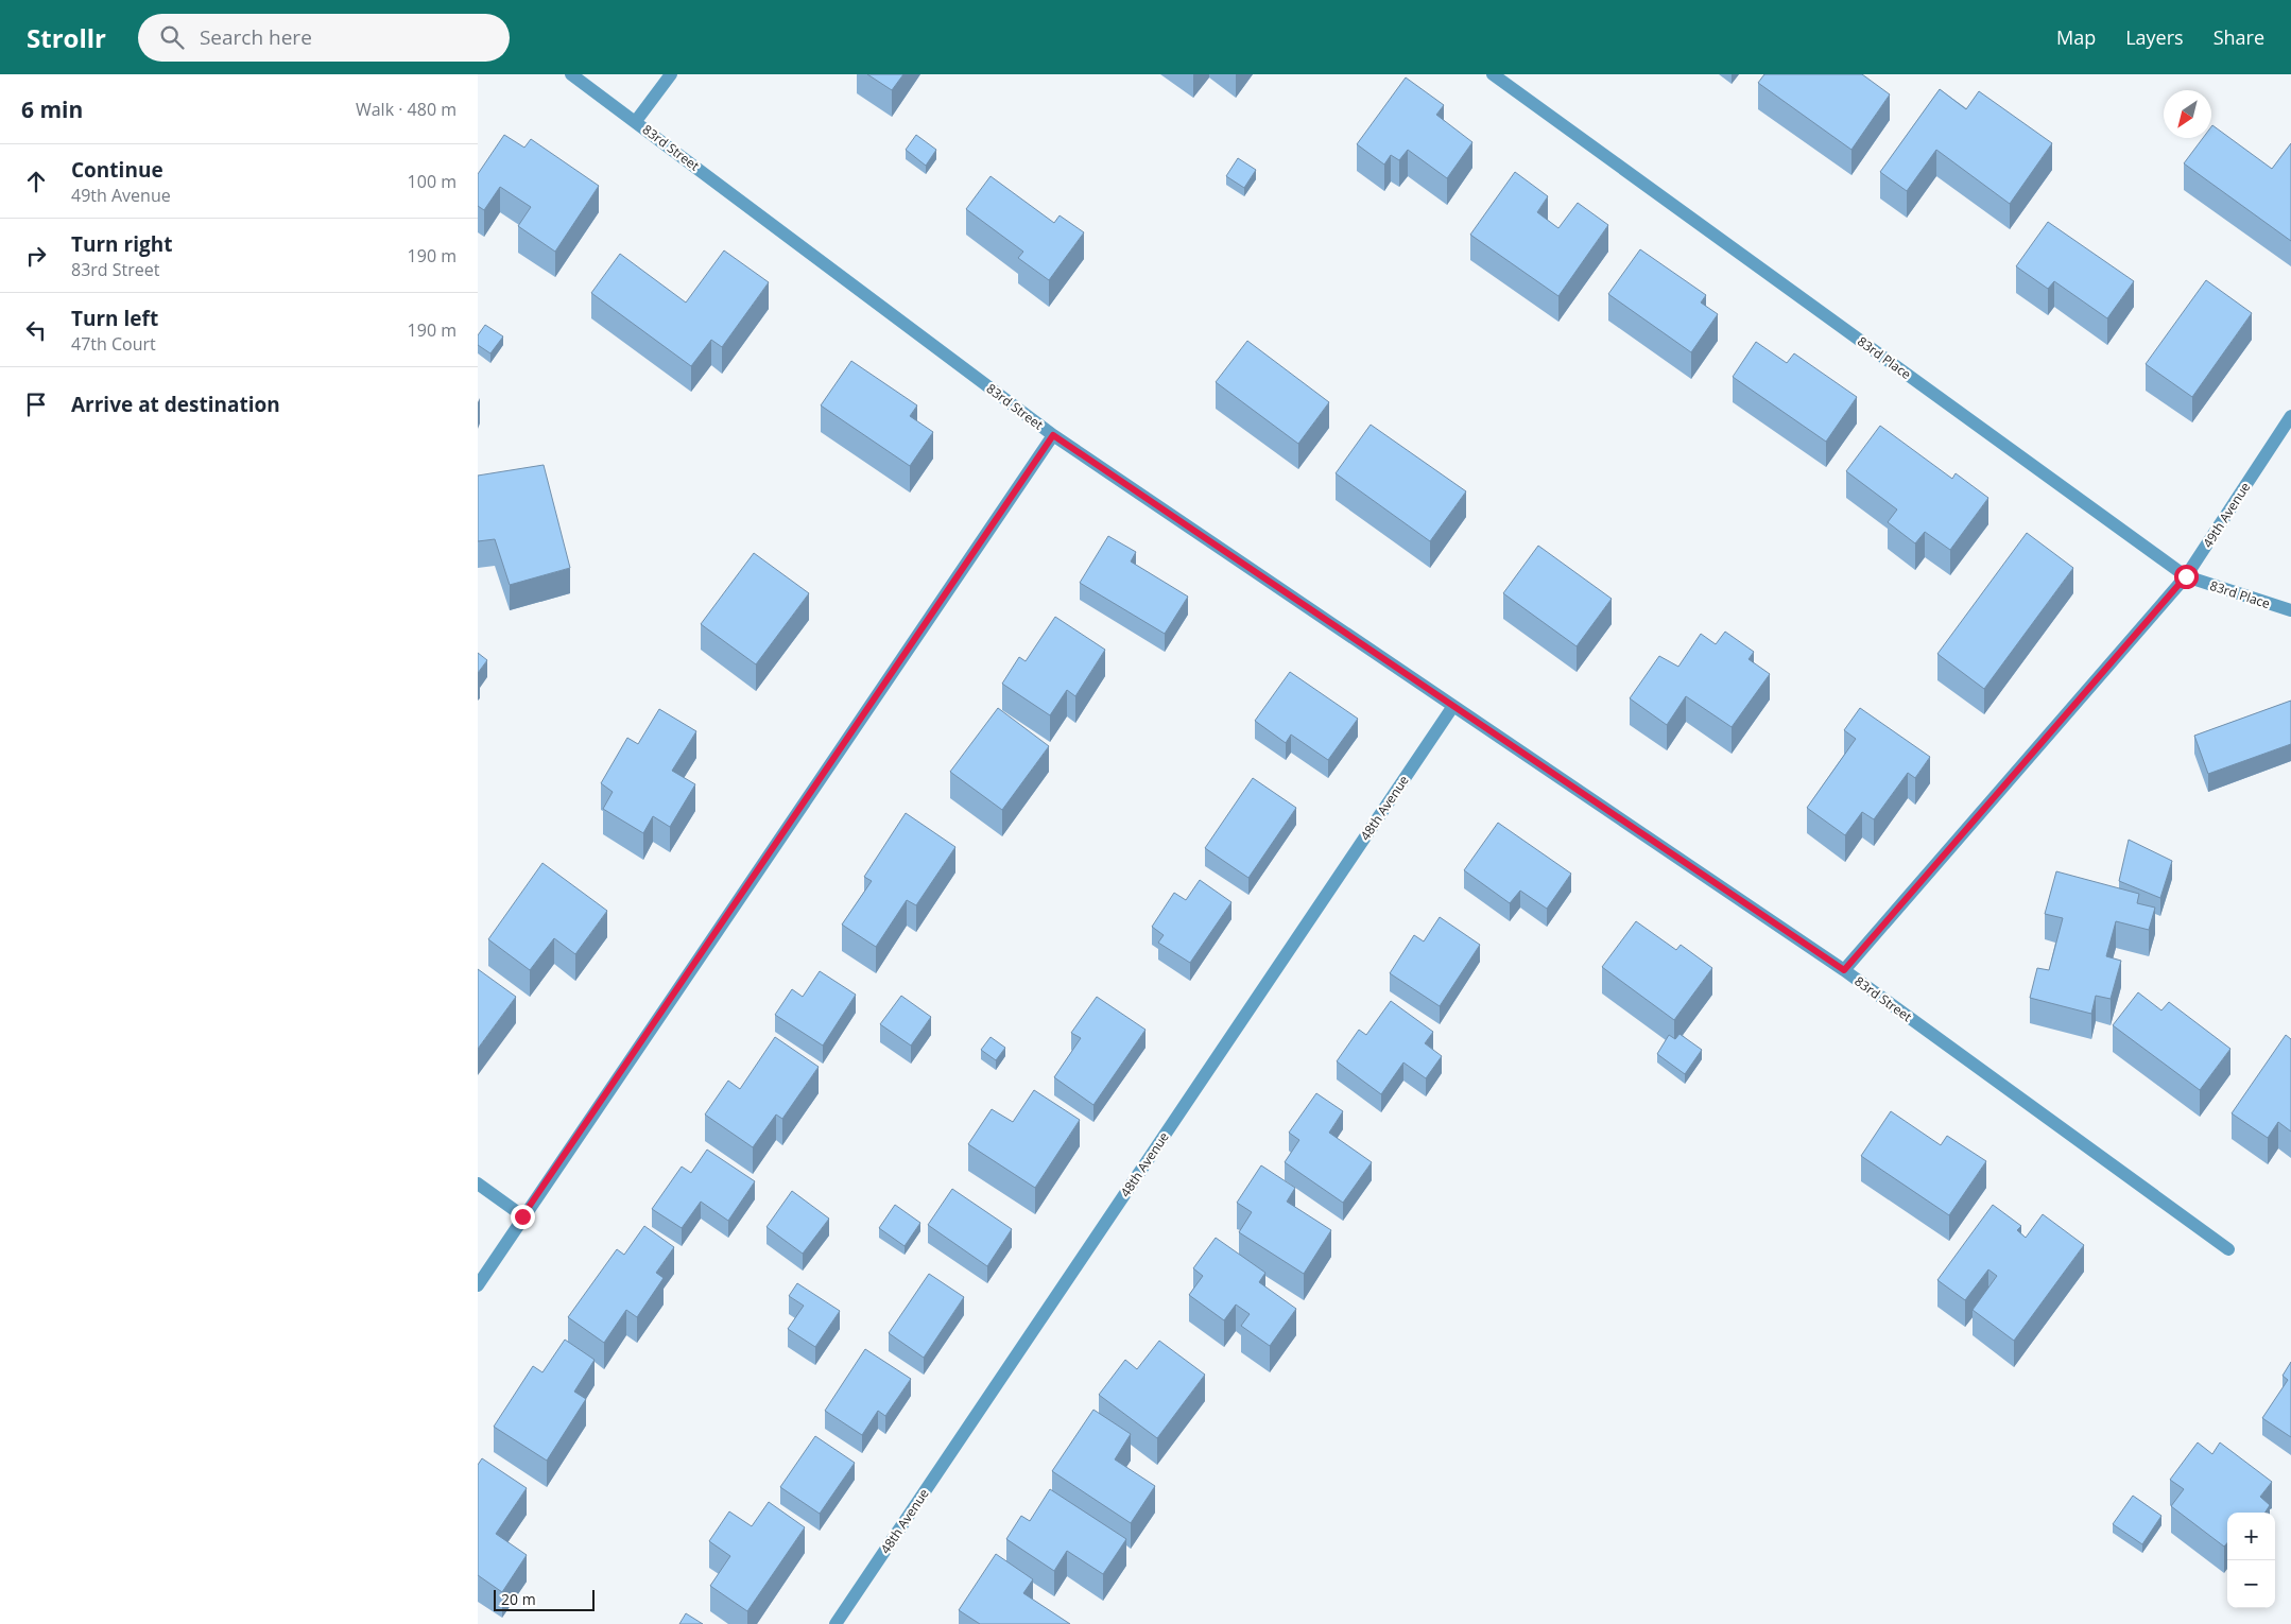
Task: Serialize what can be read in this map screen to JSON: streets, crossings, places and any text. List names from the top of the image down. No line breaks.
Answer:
{"streets":{"street":["83rd Street","83rd Place","49th Avenue","48th Avenue"]},"crossings":[["83rd Street","49th Avenue"],["83rd Street","48th Avenue"],["83rd Place","49th Avenue"]],"scale_bar":"20 m","north":"bottom left","page":{"header":"Strollr","search":"Search here","nav":["Map","Layers","Share"],"heading":["6 min","Walk · 480 m"],"list":[["Continue","49th Avenue","100 m"],["Turn right","83rd Street","190 m"],["Turn left","47th Court","190 m"],"Arrive at destination"],"map_buttons":["+","−"],"scale":"20 m"}}
